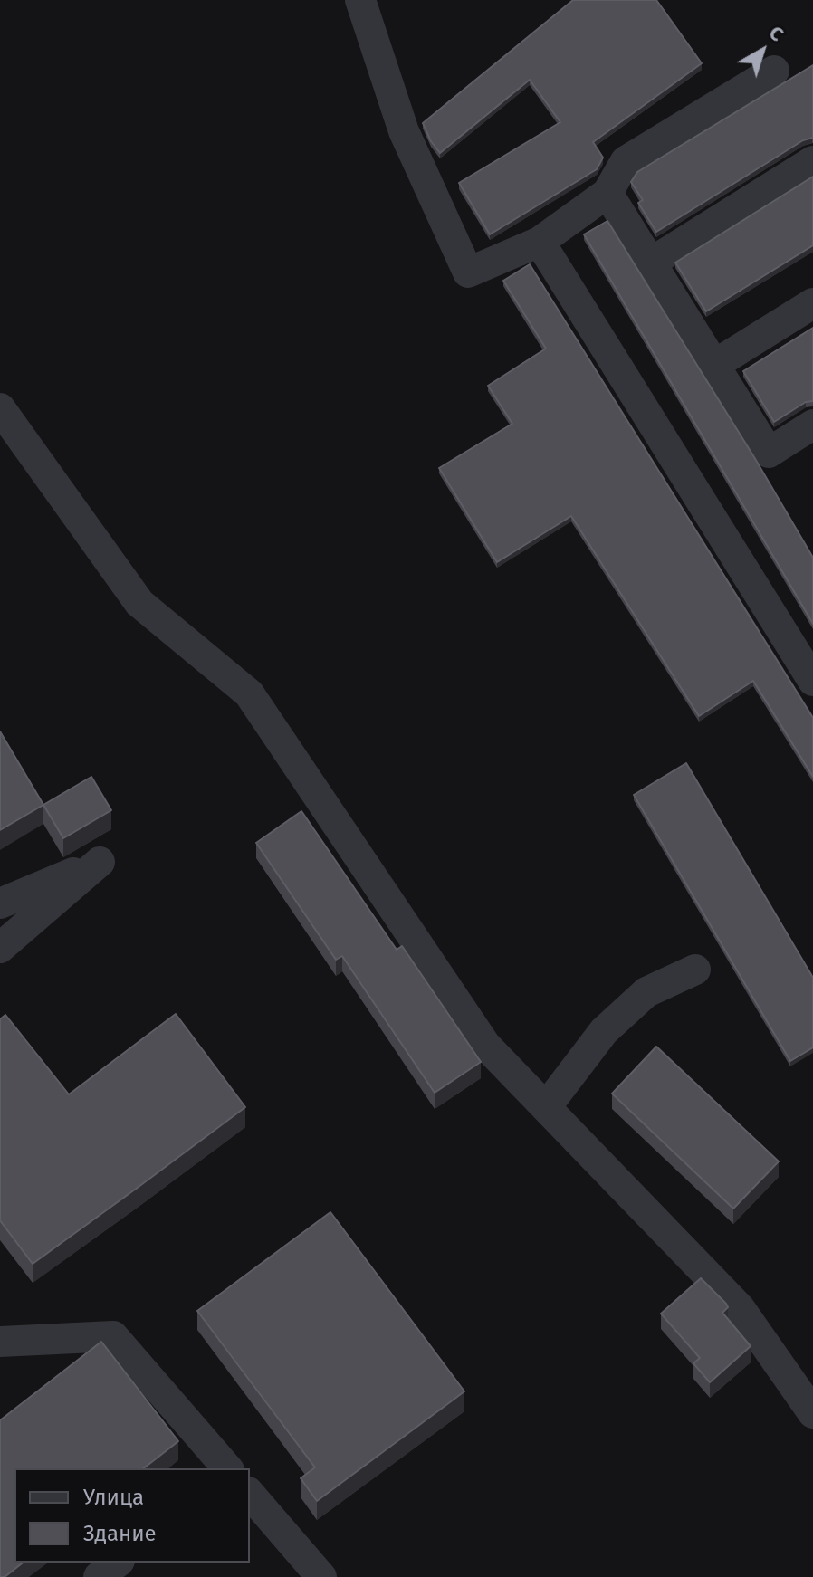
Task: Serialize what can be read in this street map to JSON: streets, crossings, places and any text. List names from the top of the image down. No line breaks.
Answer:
{"legend":["Улица","Здание"],"north":"top right"}
